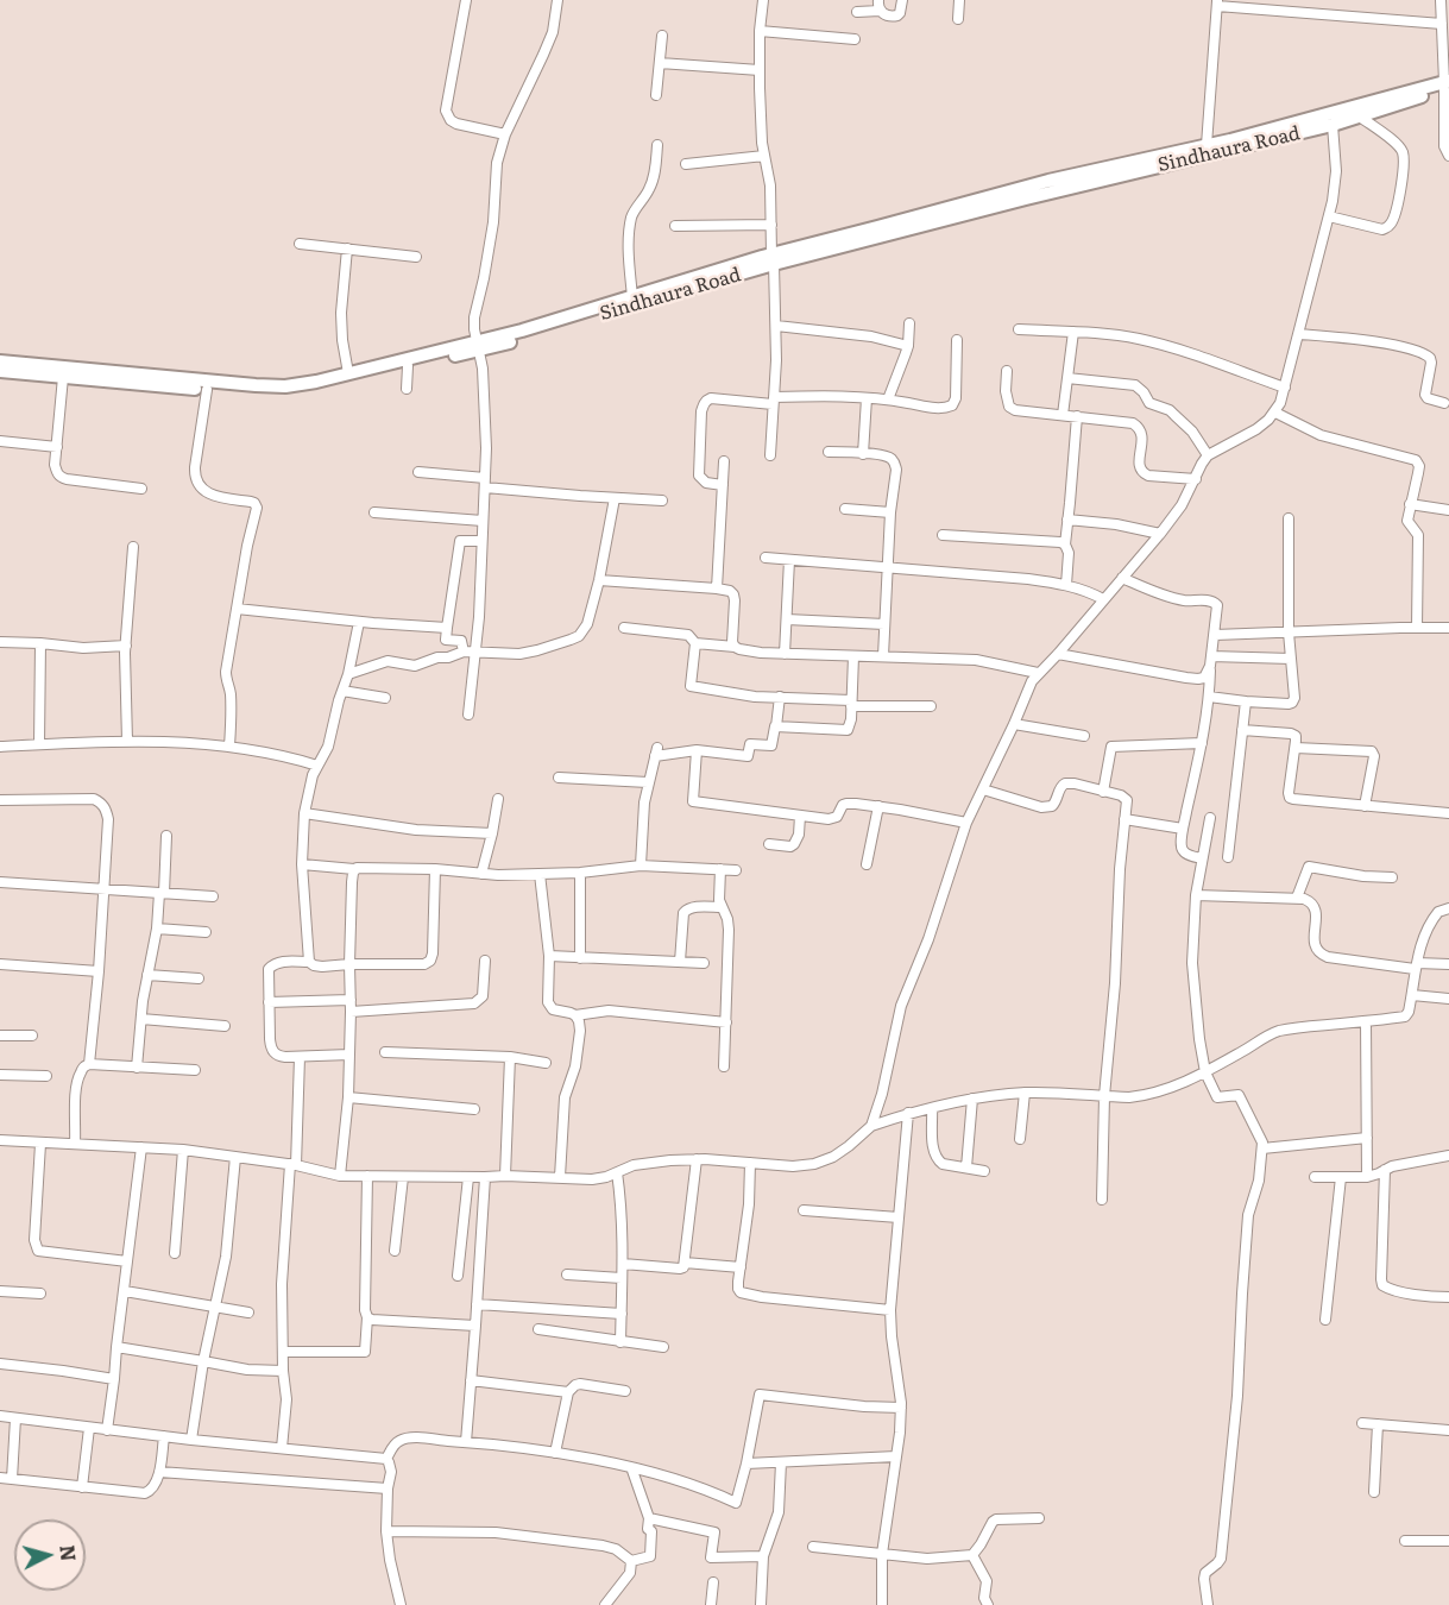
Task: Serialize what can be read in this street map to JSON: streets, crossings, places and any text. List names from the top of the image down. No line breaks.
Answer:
{"streets":{"street":["Sindhaura Road"]},"north":"right"}
